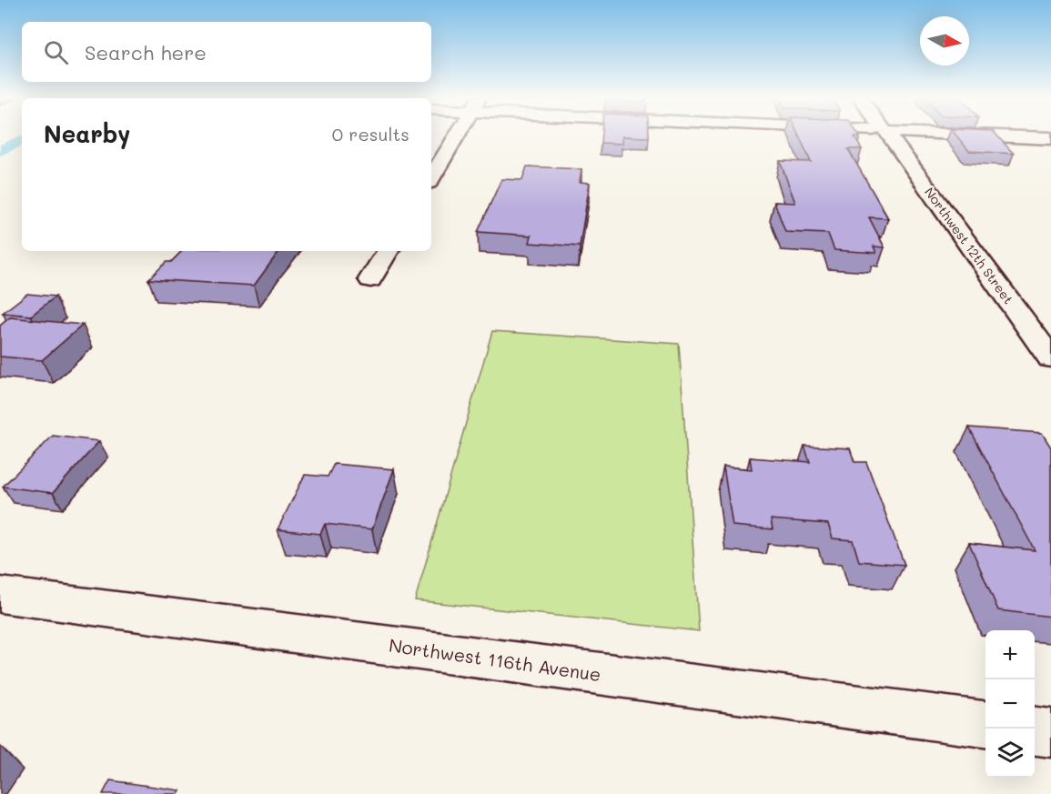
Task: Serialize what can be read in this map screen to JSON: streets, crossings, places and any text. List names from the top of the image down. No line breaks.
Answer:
{"streets":{"street":["Northwest 12th Street","Northwest 116th Avenue"]},"north":"right","page":{"search":"Search here","heading":["Nearby","0 results"],"map_buttons":["+","−"]}}
